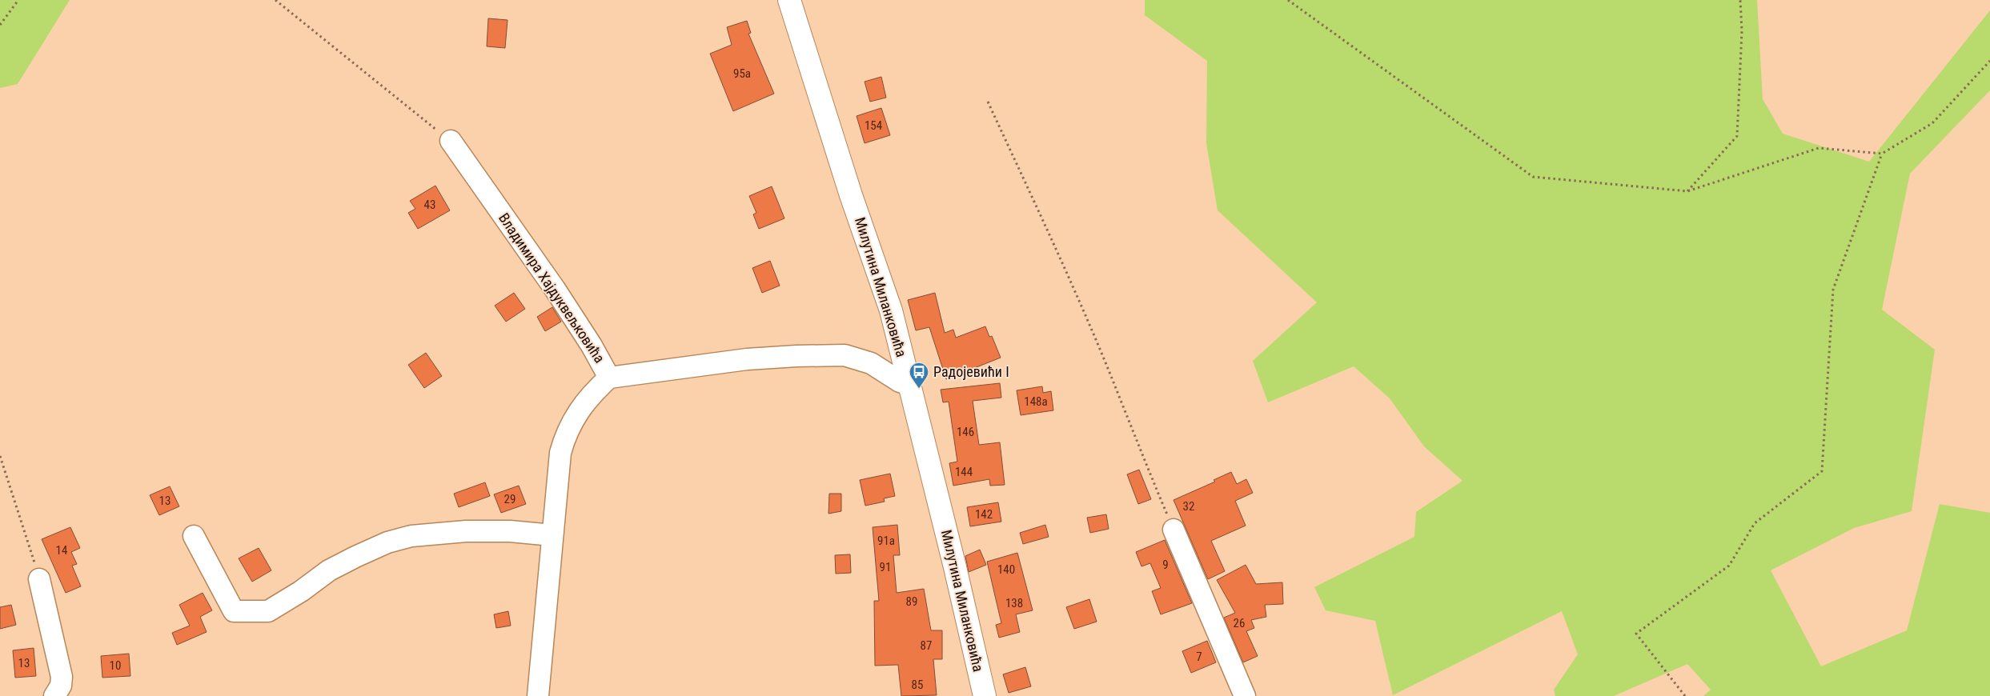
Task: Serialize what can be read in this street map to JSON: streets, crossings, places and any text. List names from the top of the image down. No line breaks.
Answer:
{"streets":{"main road":["Милутина Миланковића"],"street":["Владимира Хајдуквељковића"]},"places":{"bus stop":["Радојевићи I"]},"house_numbers":["95a","154","43","148a","146","144","29","13","32","142","91a","14","9","91","140","89","138","26","87","7","13","10","85"]}
